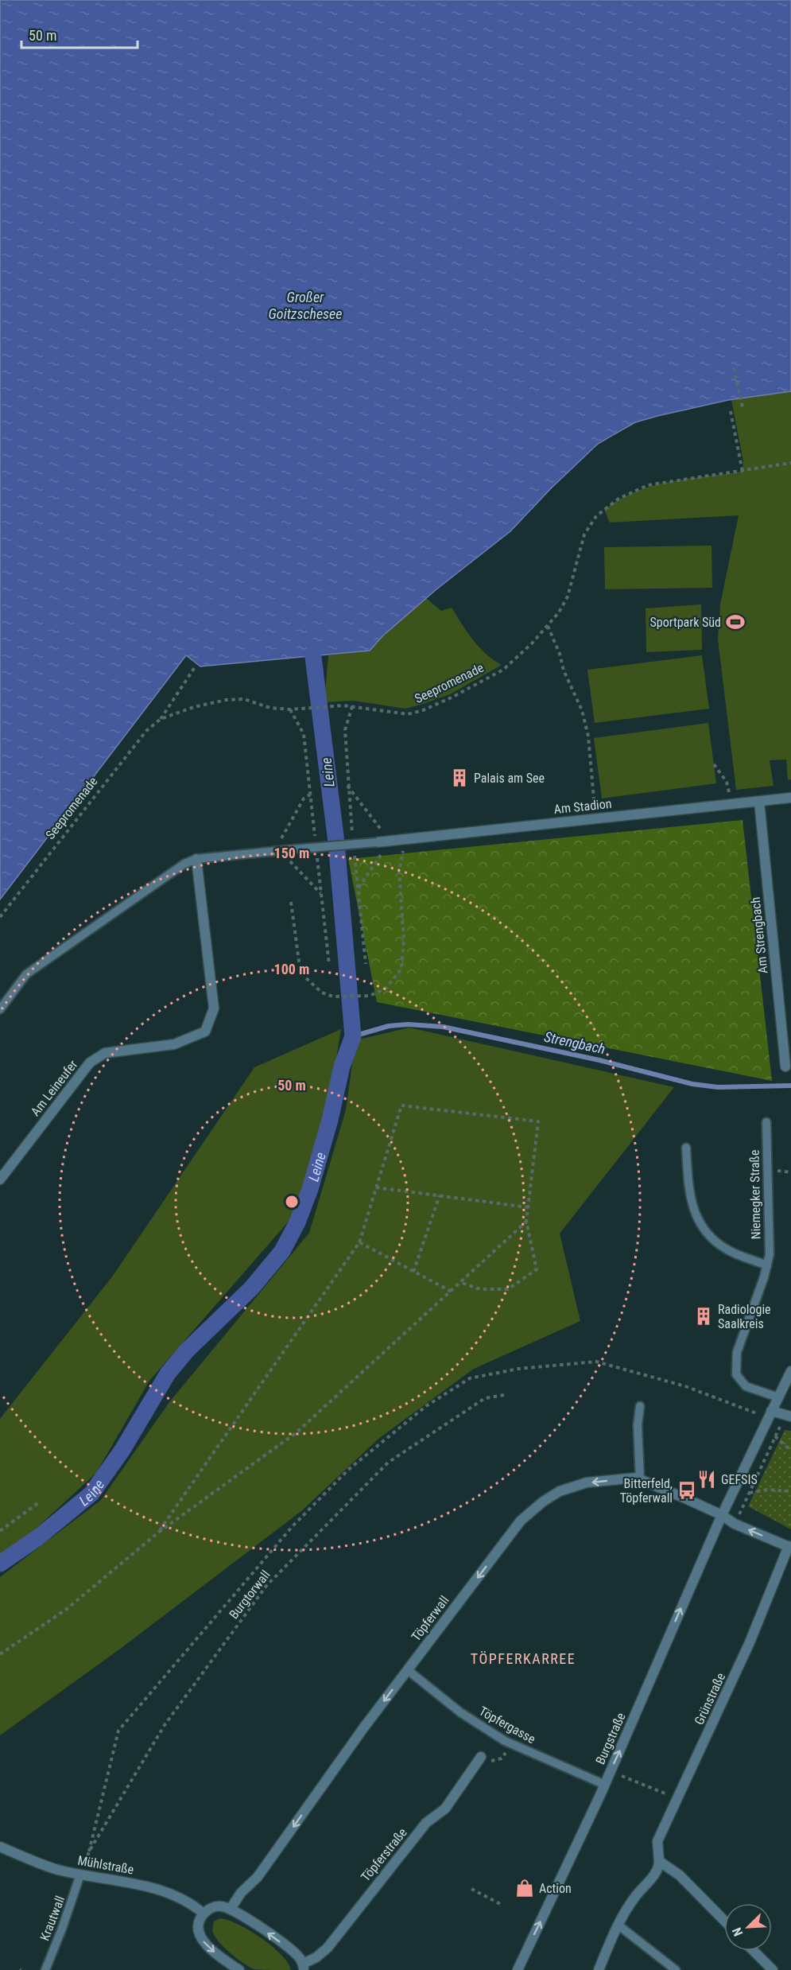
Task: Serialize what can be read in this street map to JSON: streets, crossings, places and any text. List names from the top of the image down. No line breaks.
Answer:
{"streets":{"street":["Am Stadion","Am Strengbach","Am Leineufer","Töpferwall","Grünstraße","Burgstraße","Töpferstraße","Mühlstraße"],"lane":["Niemegker Straße","Töpfergasse","Krautwall"],"path":["Seepromenade","Burgtorwall"]},"crossings":[["Am Stadion","Am Strengbach"],["Burgtorwall","Mühlstraße"],["Burgtorwall","Krautwall"],["Töpferwall","Grünstraße"],["Töpferwall","Töpfergasse"],["Töpferwall","Burgstraße"],["Töpfergasse","Burgstraße"],["Mühlstraße","Krautwall"]],"one_way":["Töpferwall","Burgstraße"],"districts":["TÖPFERKARREE"],"water":["Großer Goitzschesee","Leine","Strengbach"],"places":{"sports":["Sportpark Süd"],"building":["Palais am See","Radiologie Saalkreis"],"restaurant":["GEFSIS"],"bus stop":["Bitterfeld, Töpferwall"],"shop":["Action"]},"scale_bar":"50 m","north":"bottom left","rings":["150 m","100 m","50 m"]}
